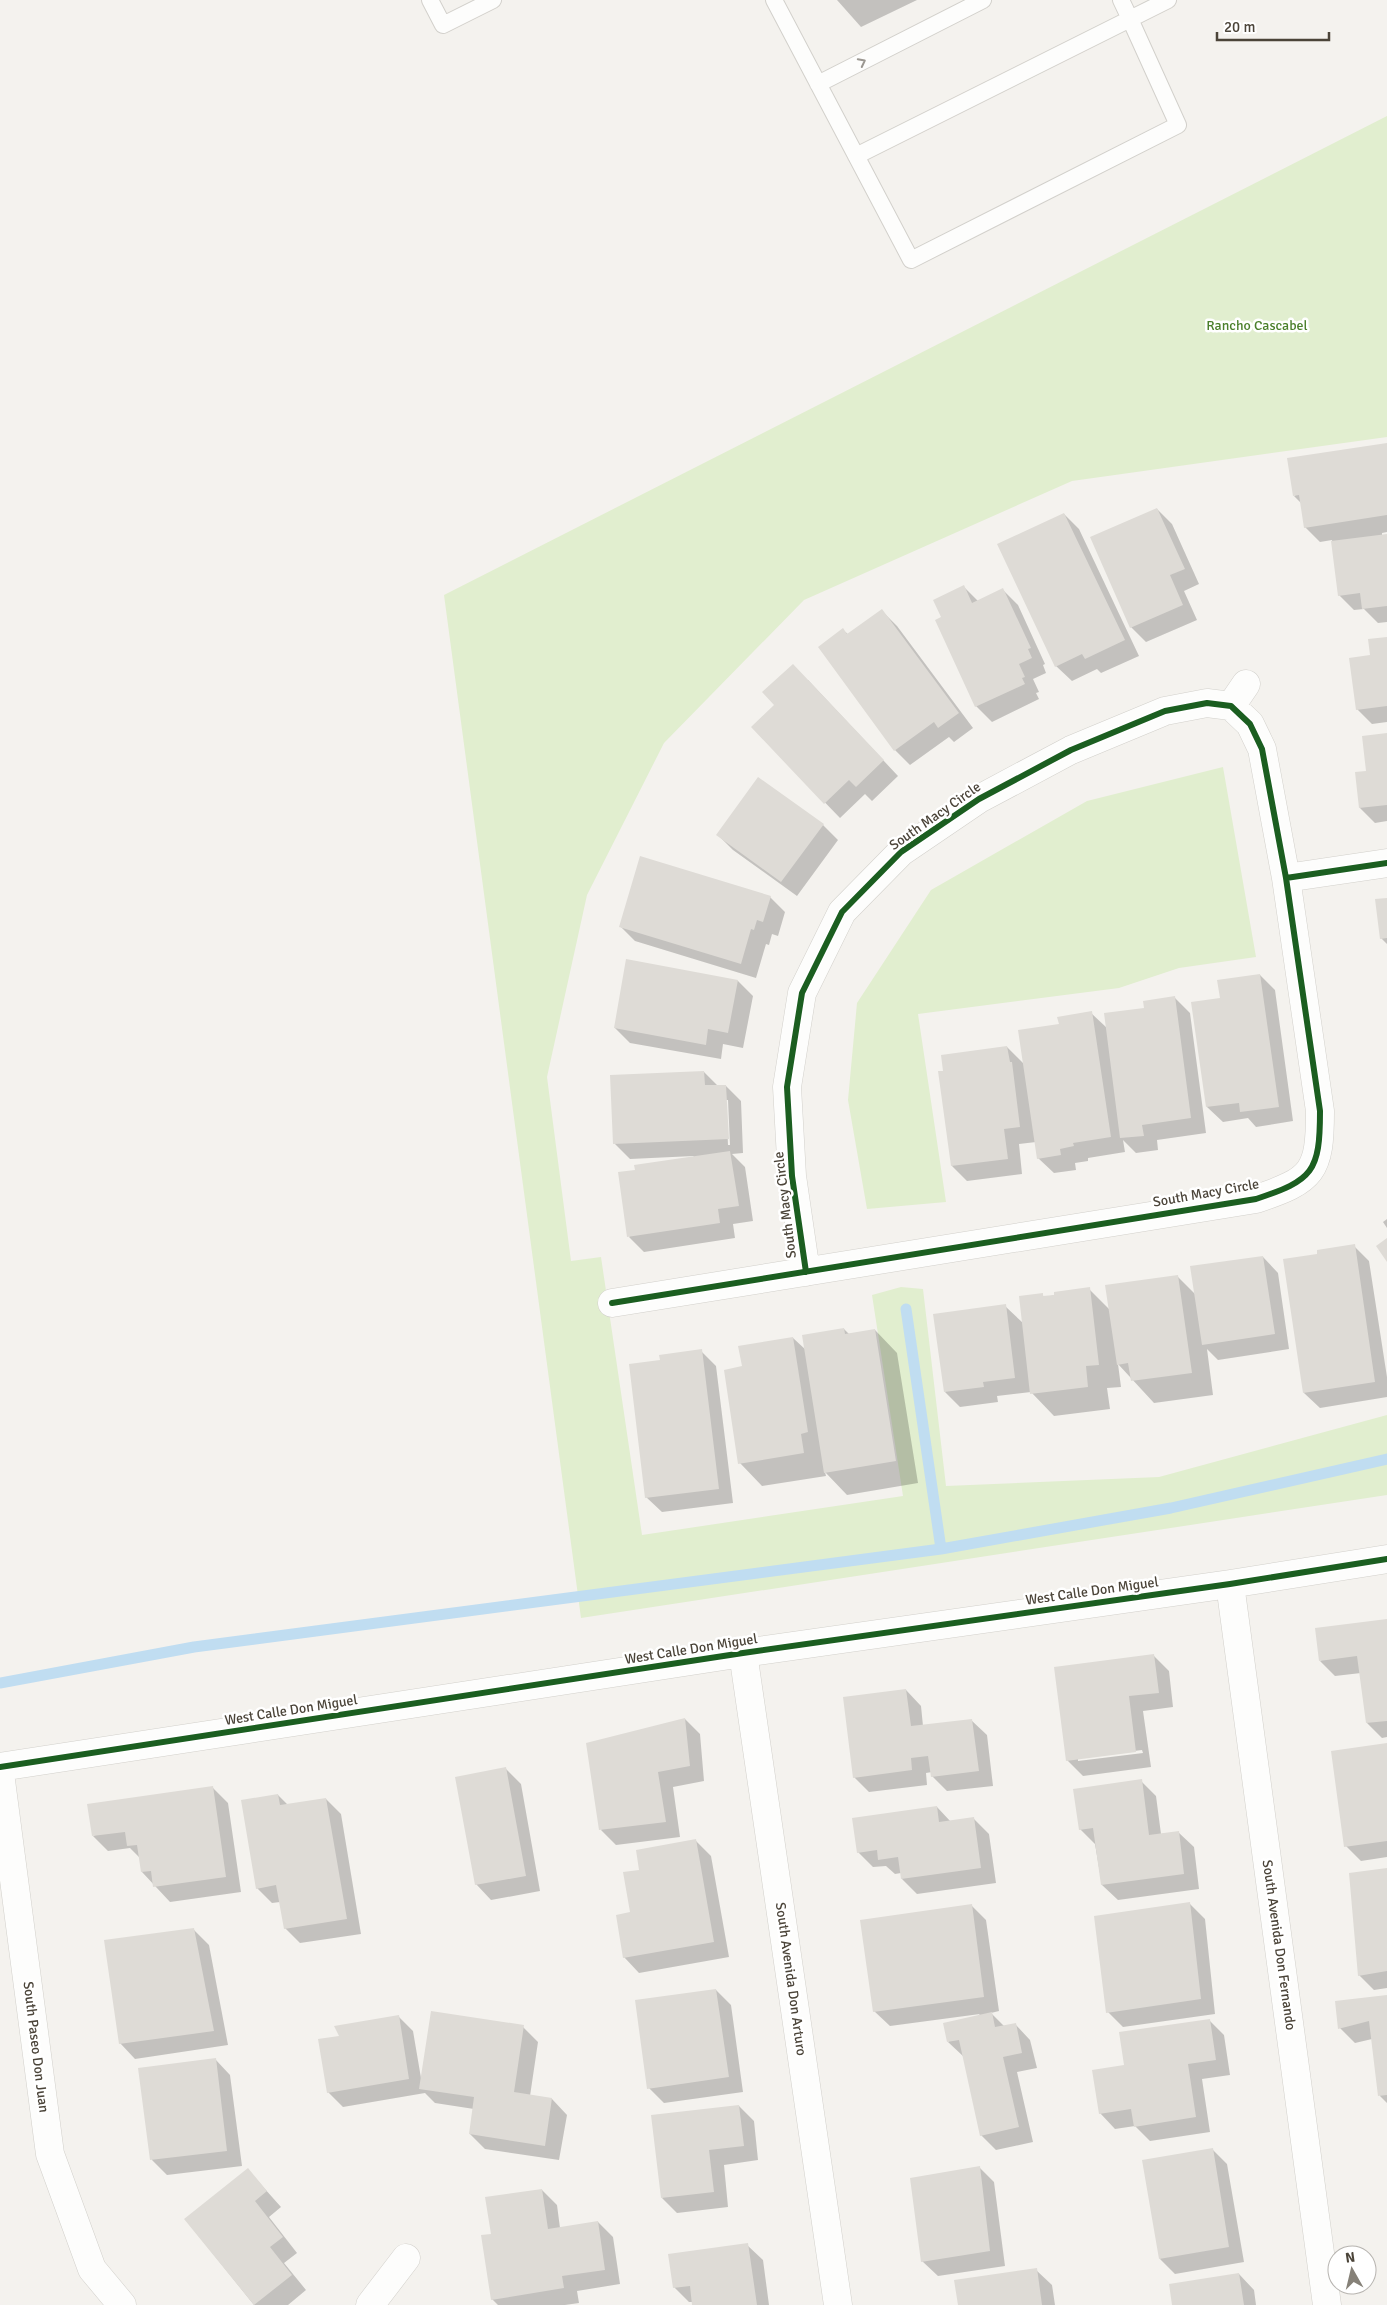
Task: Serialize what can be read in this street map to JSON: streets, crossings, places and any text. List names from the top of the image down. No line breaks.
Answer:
{"streets":{"street":["South Macy Circle","West Calle Don Miguel","South Avenida Don Fernando","South Avenida Don Arturo","South Paseo Don Juan"]},"crossings":[["West Calle Don Miguel","South Avenida Don Fernando"],["West Calle Don Miguel","South Avenida Don Arturo"]],"parks":["Rancho Cascabel"],"scale_bar":"20 m","north":"top"}
